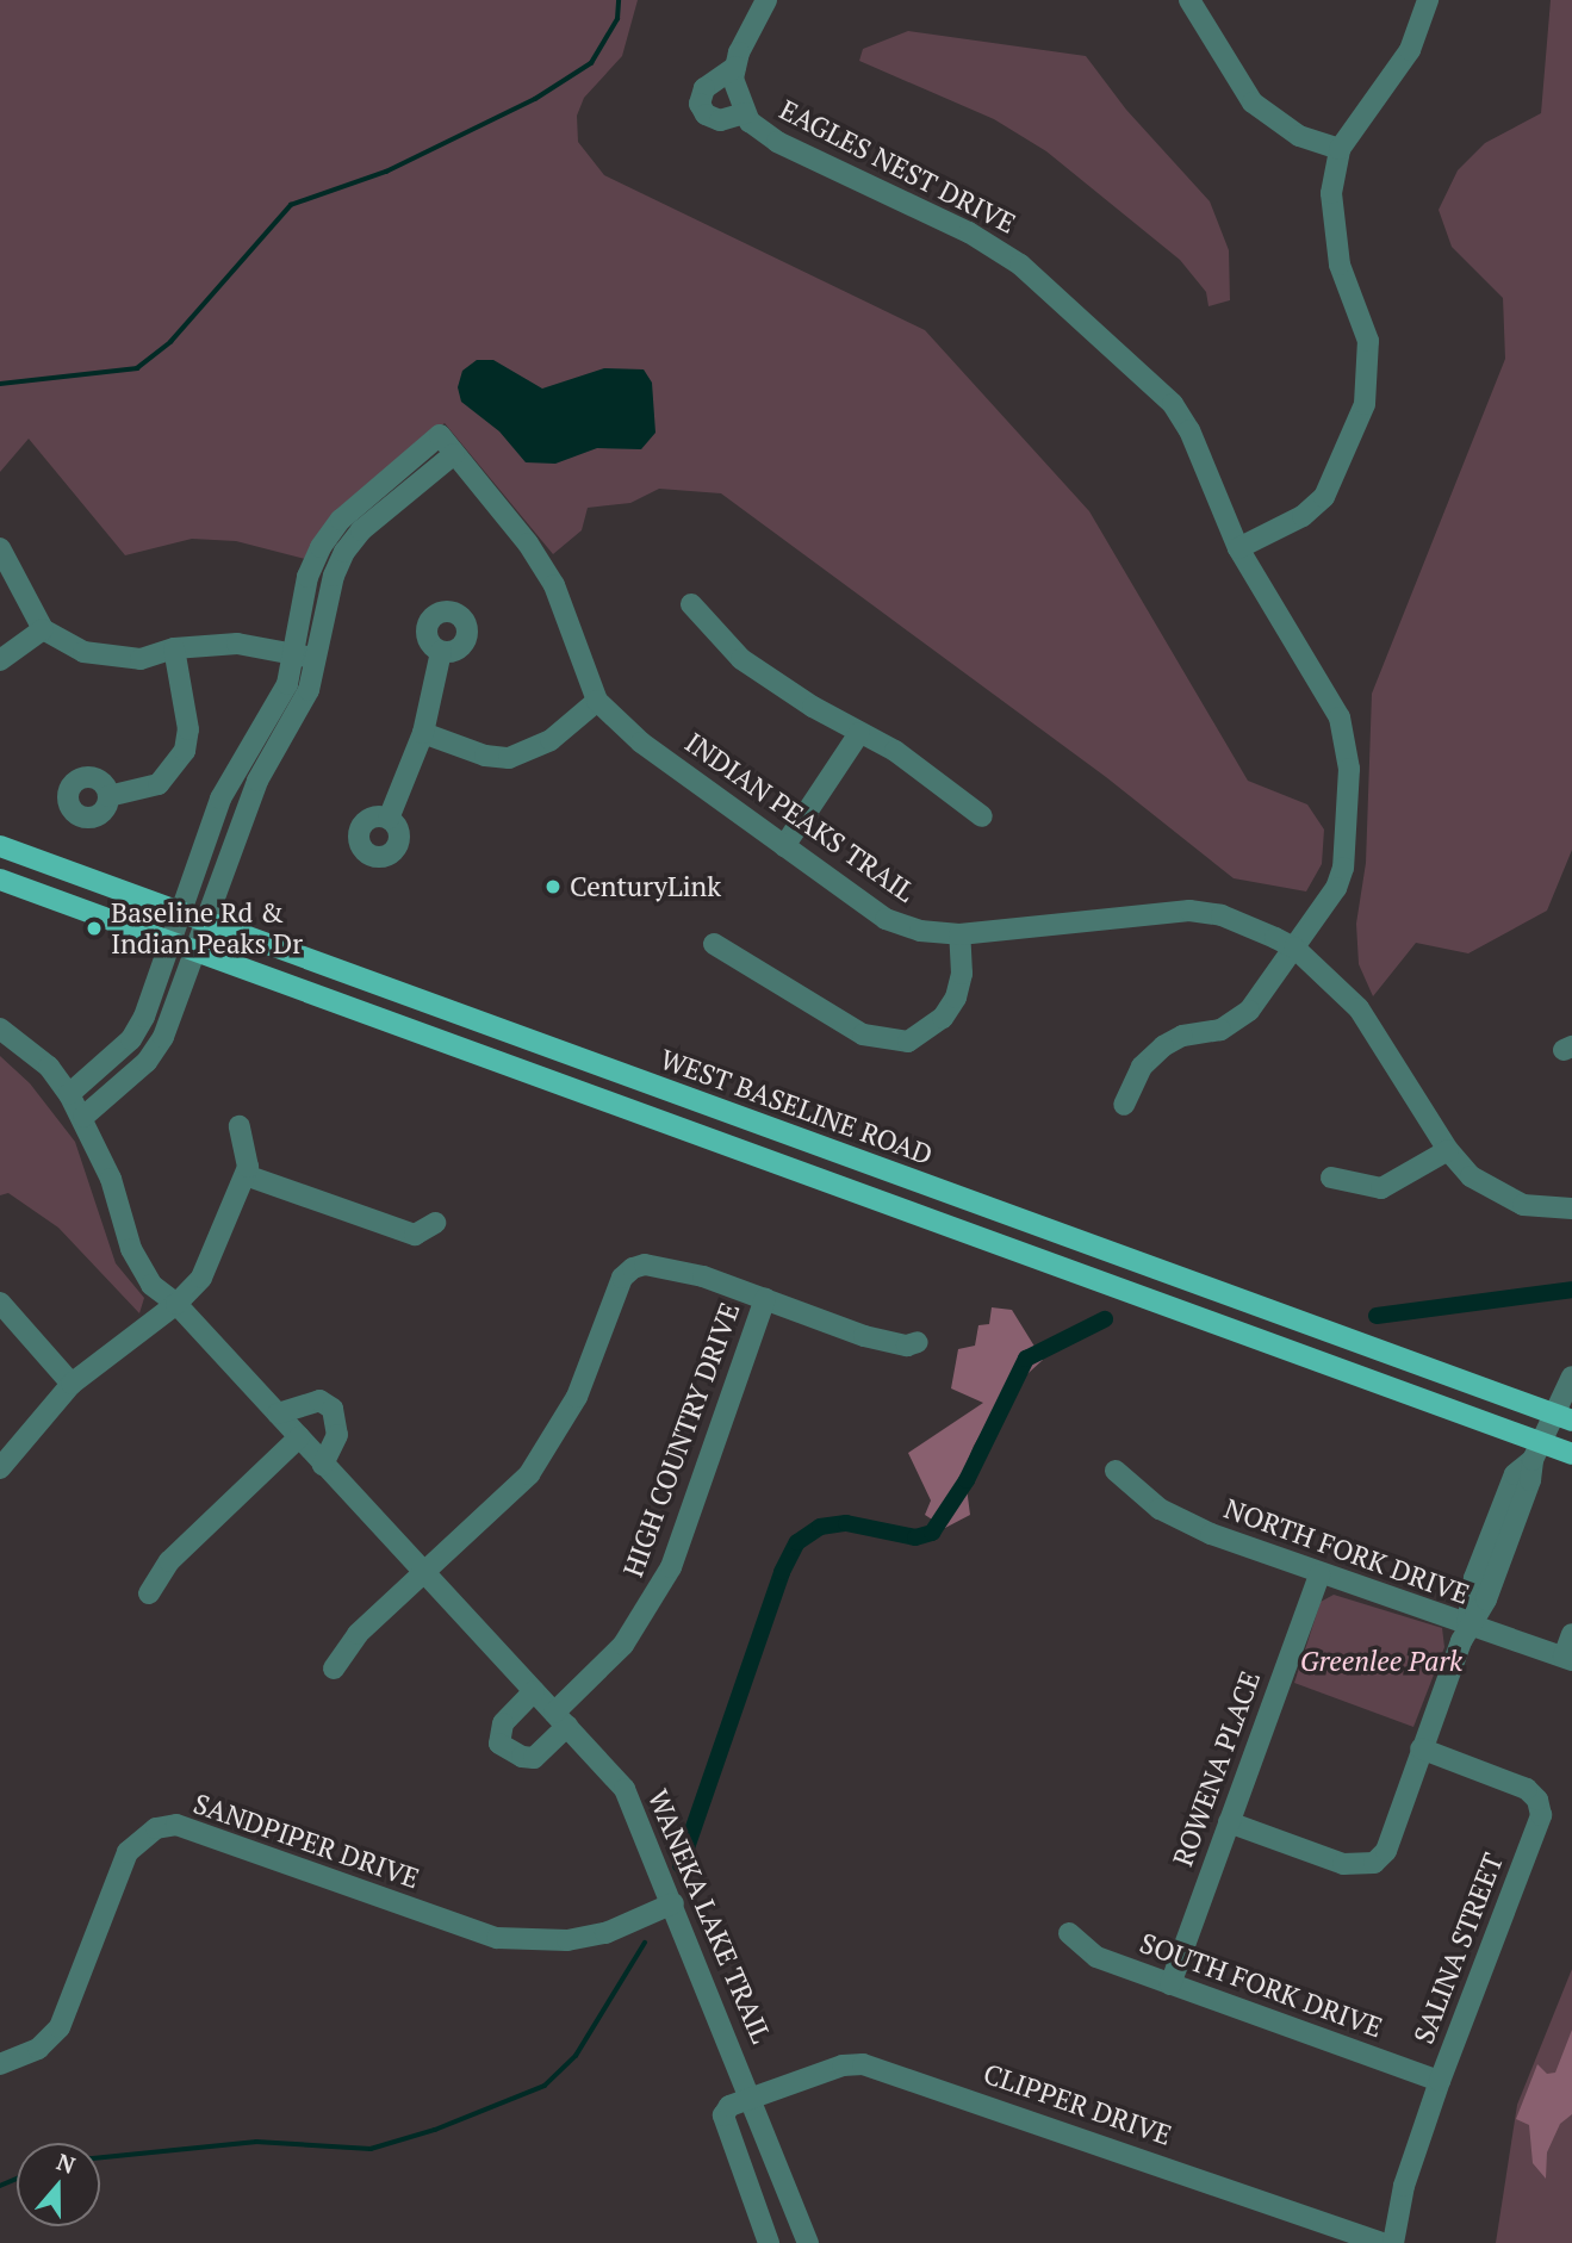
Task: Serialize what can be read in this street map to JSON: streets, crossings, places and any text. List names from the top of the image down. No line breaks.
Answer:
{"streets":{"main road":["WEST BASELINE ROAD"],"street":["EAGLES NEST DRIVE","INDIAN PEAKS TRAIL","HIGH COUNTRY DRIVE","NORTH FORK DRIVE","ROWENA PLACE","SANDPIPER DRIVE","WANEKA LAKE TRAIL","SALINA STREET","SOUTH FORK DRIVE","CLIPPER DRIVE"]},"crossings":[["EAGLES NEST DRIVE","INDIAN PEAKS TRAIL"],["HIGH COUNTRY DRIVE","WANEKA LAKE TRAIL"],["NORTH FORK DRIVE","ROWENA PLACE"],["ROWENA PLACE","SOUTH FORK DRIVE"],["SANDPIPER DRIVE","WANEKA LAKE TRAIL"],["WANEKA LAKE TRAIL","CLIPPER DRIVE"],["SALINA STREET","SOUTH FORK DRIVE"]],"parks":["Greenlee Park"],"places":["CenturyLink","Baseline Rd & Indian Peaks Dr"],"north":"top"}
